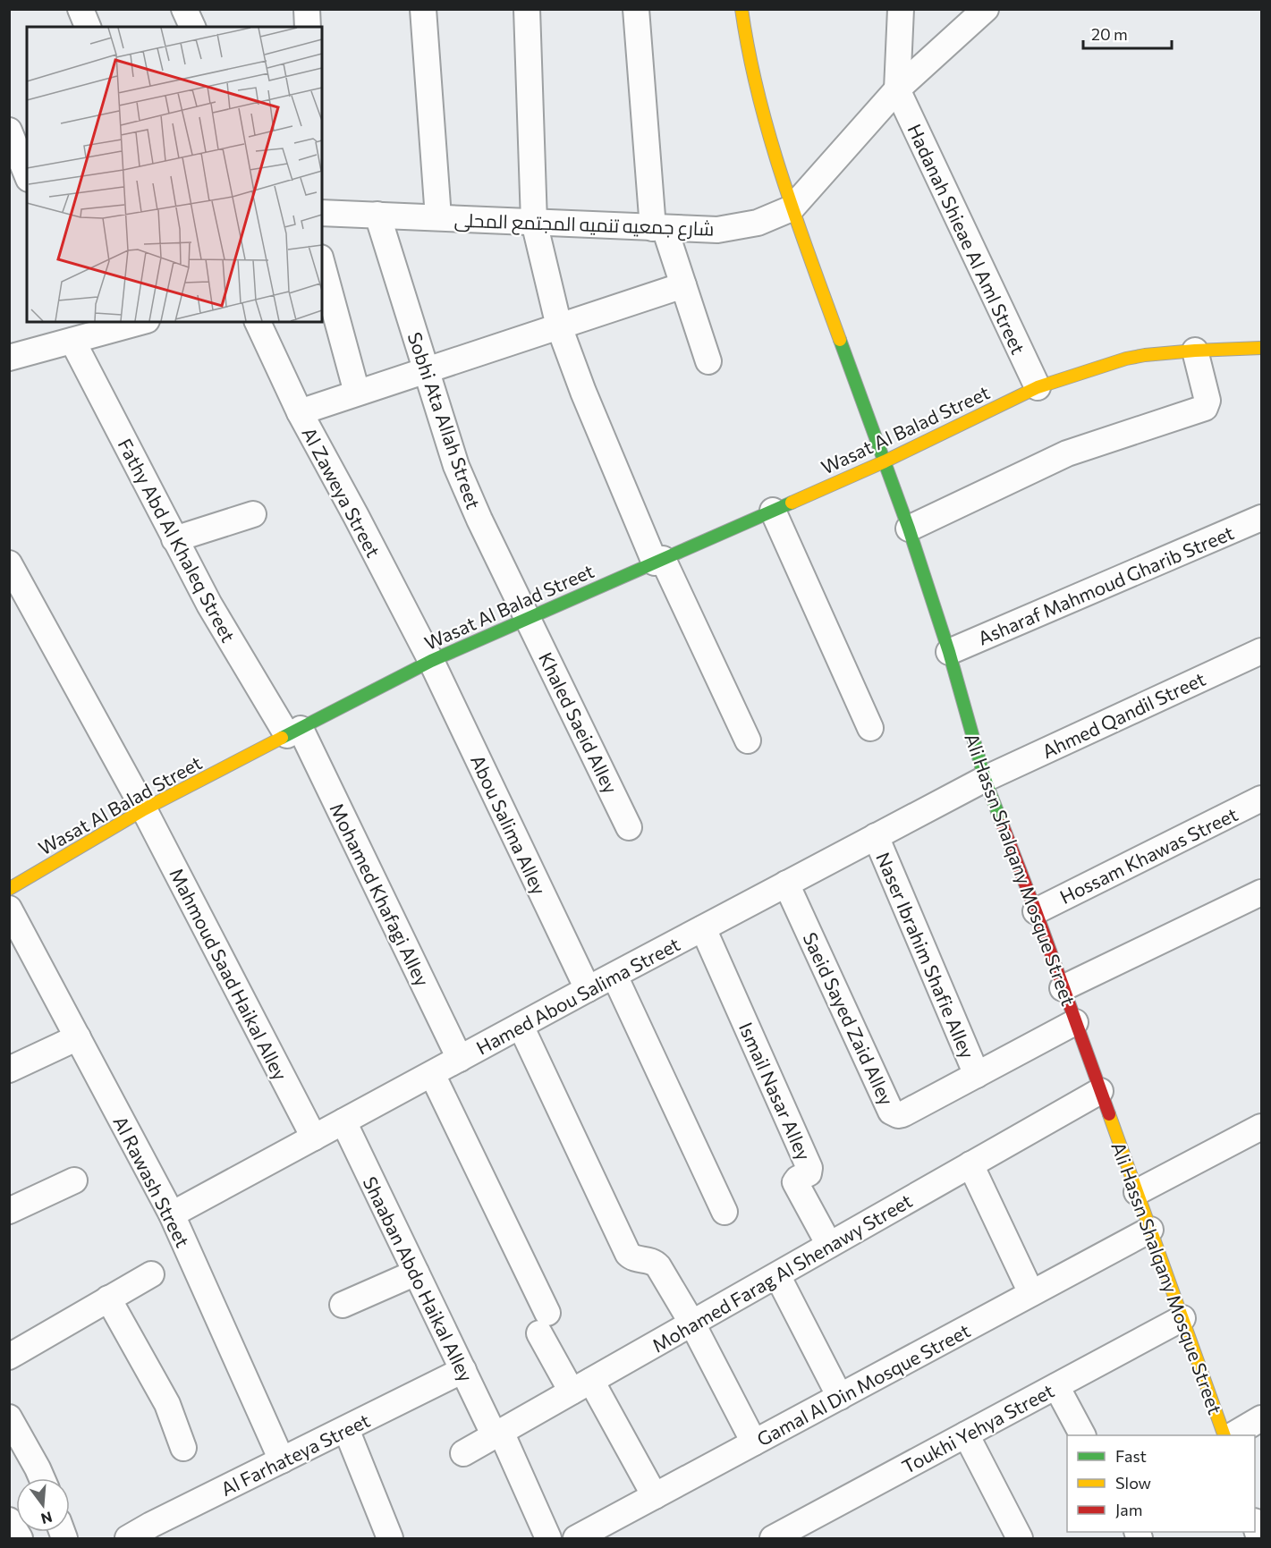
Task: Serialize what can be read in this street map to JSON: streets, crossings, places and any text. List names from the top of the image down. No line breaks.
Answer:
{"streets":{"street":["شارع جمعيه تنميه المجتمع المحلى","Hadanah Shieae Al Aml Street","Sobhi Ata Allah Street","Wasat Al Balad Street","Al Zaweya Street","Fathy Abd Al Khaleq Street","Asharaf Mahmoud Gharib Street","Ahmed Qandil Street","Khaled Saeid Alley","Abou Salima Alley","Hossam Khawas Street","Ali Hassn Shalqany Mosque Street","Mohamed Khafagi Alley","Naser Ibrahim Shafie Alley","Mahmoud Saad Haikal Alley","Hamed Abou Salima Street","Saeid Sayed Zaid Alley","Ismail Nasar Alley","Al Rawash Street","Mohamed Farag Al Shenawy Street","Shaaban Abdo Haikal Alley","Gamal Al Din Mosque Street","Toukhi Yehya Street","Al Farhateya Street"]},"crossings":[["شارع جمعيه تنميه المجتمع المحلى","Hadanah Shieae Al Aml Street"],["شارع جمعيه تنميه المجتمع المحلى","Sobhi Ata Allah Street"],["شارع جمعيه تنميه المجتمع المحلى","Ali Hassn Shalqany Mosque Street"],["Hadanah Shieae Al Aml Street","Wasat Al Balad Street"],["Sobhi Ata Allah Street","Wasat Al Balad Street"],["Sobhi Ata Allah Street","Khaled Saeid Alley"],["Wasat Al Balad Street","Al Zaweya Street"],["Wasat Al Balad Street","Fathy Abd Al Khaleq Street"],["Wasat Al Balad Street","Khaled Saeid Alley"],["Wasat Al Balad Street","Abou Salima Alley"],["Wasat Al Balad Street","Ali Hassn Shalqany Mosque Street"],["Wasat Al Balad Street","Mohamed Khafagi Alley"],["Wasat Al Balad Street","Mahmoud Saad Haikal Alley"],["Wasat Al Balad Street","Al Rawash Street"],["Al Zaweya Street","Abou Salima Alley"],["Fathy Abd Al Khaleq Street","Mohamed Khafagi Alley"],["Asharaf Mahmoud Gharib Street","Ali Hassn Shalqany Mosque Street"],["Ahmed Qandil Street","Ali Hassn Shalqany Mosque Street"],["Ahmed Qandil Street","Hamed Abou Salima Street"],["Abou Salima Alley","Hamed Abou Salima Street"],["Hossam Khawas Street","Ali Hassn Shalqany Mosque Street"],["Ali Hassn Shalqany Mosque Street","Hamed Abou Salima Street"],["Ali Hassn Shalqany Mosque Street","Saeid Sayed Zaid Alley"],["Ali Hassn Shalqany Mosque Street","Mohamed Farag Al Shenawy Street"],["Ali Hassn Shalqany Mosque Street","Gamal Al Din Mosque Street"],["Ali Hassn Shalqany Mosque Street","Toukhi Yehya Street"],["Mohamed Khafagi Alley","Hamed Abou Salima Street"],["Naser Ibrahim Shafie Alley","Hamed Abou Salima Street"],["Naser Ibrahim Shafie Alley","Saeid Sayed Zaid Alley"],["Mahmoud Saad Haikal Alley","Hamed Abou Salima Street"],["Hamed Abou Salima Street","Saeid Sayed Zaid Alley"],["Hamed Abou Salima Street","Ismail Nasar Alley"],["Hamed Abou Salima Street","Al Rawash Street"],["Hamed Abou Salima Street","Shaaban Abdo Haikal Alley"],["Ismail Nasar Alley","Mohamed Farag Al Shenawy Street"],["Al Rawash Street","Al Farhateya Street"],["Mohamed Farag Al Shenawy Street","Shaaban Abdo Haikal Alley"],["Shaaban Abdo Haikal Alley","Al Farhateya Street"]],"legend":["Fast","Slow","Jam"],"scale_bar":"20 m","north":"bottom"}
